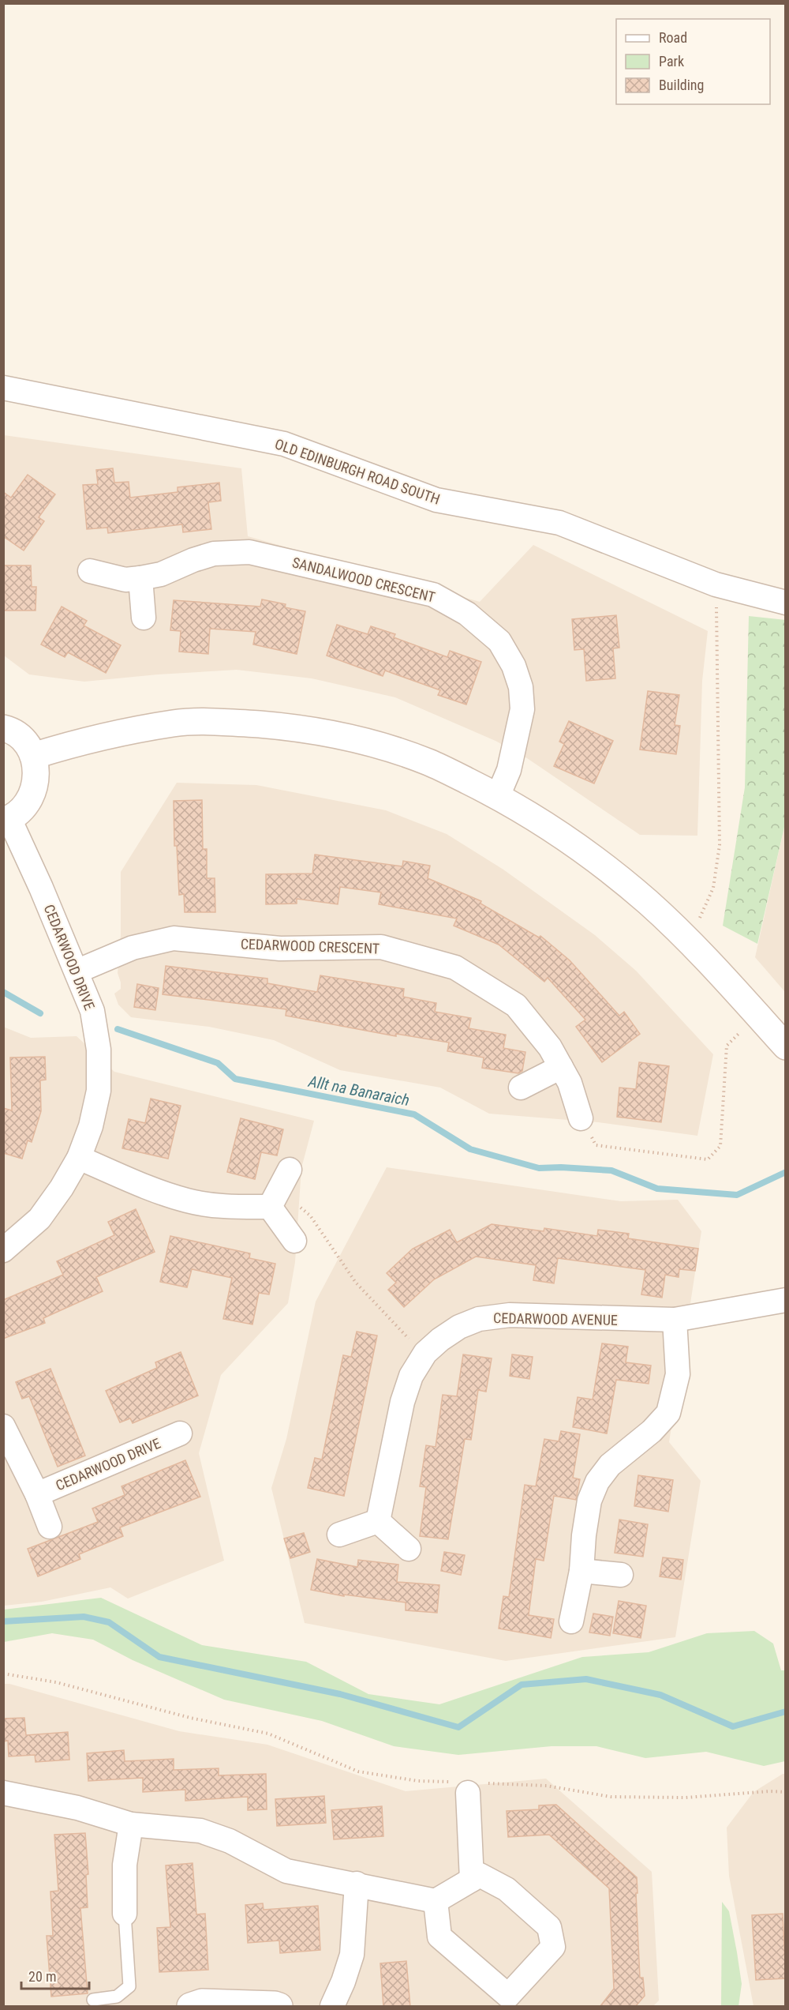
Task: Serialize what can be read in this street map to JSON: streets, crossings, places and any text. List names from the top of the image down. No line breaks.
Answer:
{"streets":{"street":["OLD EDINBURGH ROAD SOUTH","SANDALWOOD CRESCENT","CEDARWOOD CRESCENT","CEDARWOOD DRIVE","CEDARWOOD AVENUE"]},"crossings":[["CEDARWOOD CRESCENT","CEDARWOOD DRIVE"]],"water":["Allt na Banaraich"],"legend":["Road","Park","Building"],"scale_bar":"20 m"}
